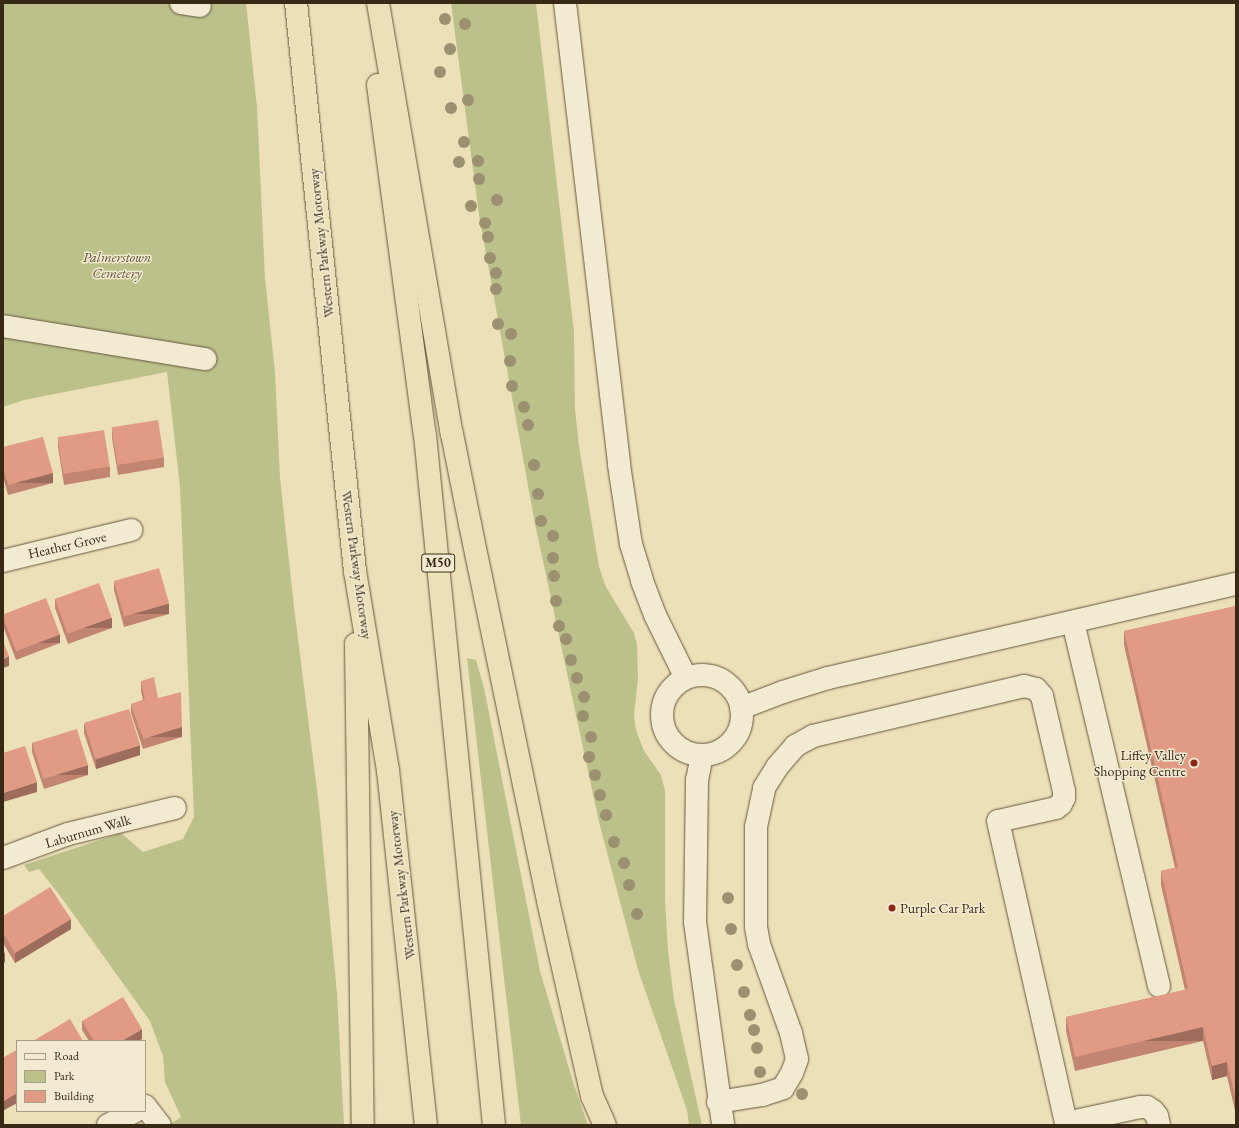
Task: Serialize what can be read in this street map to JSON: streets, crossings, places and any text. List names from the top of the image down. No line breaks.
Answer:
{"streets":{"highway":["Western Parkway Motorway","M50"],"street":["Heather Grove","Laburnum Walk"]},"parks":["Palmerstown Cemetery"],"places":["Liffey Valley Shopping Centre","Purple Car Park"],"legend":["Road","Park","Building"]}
